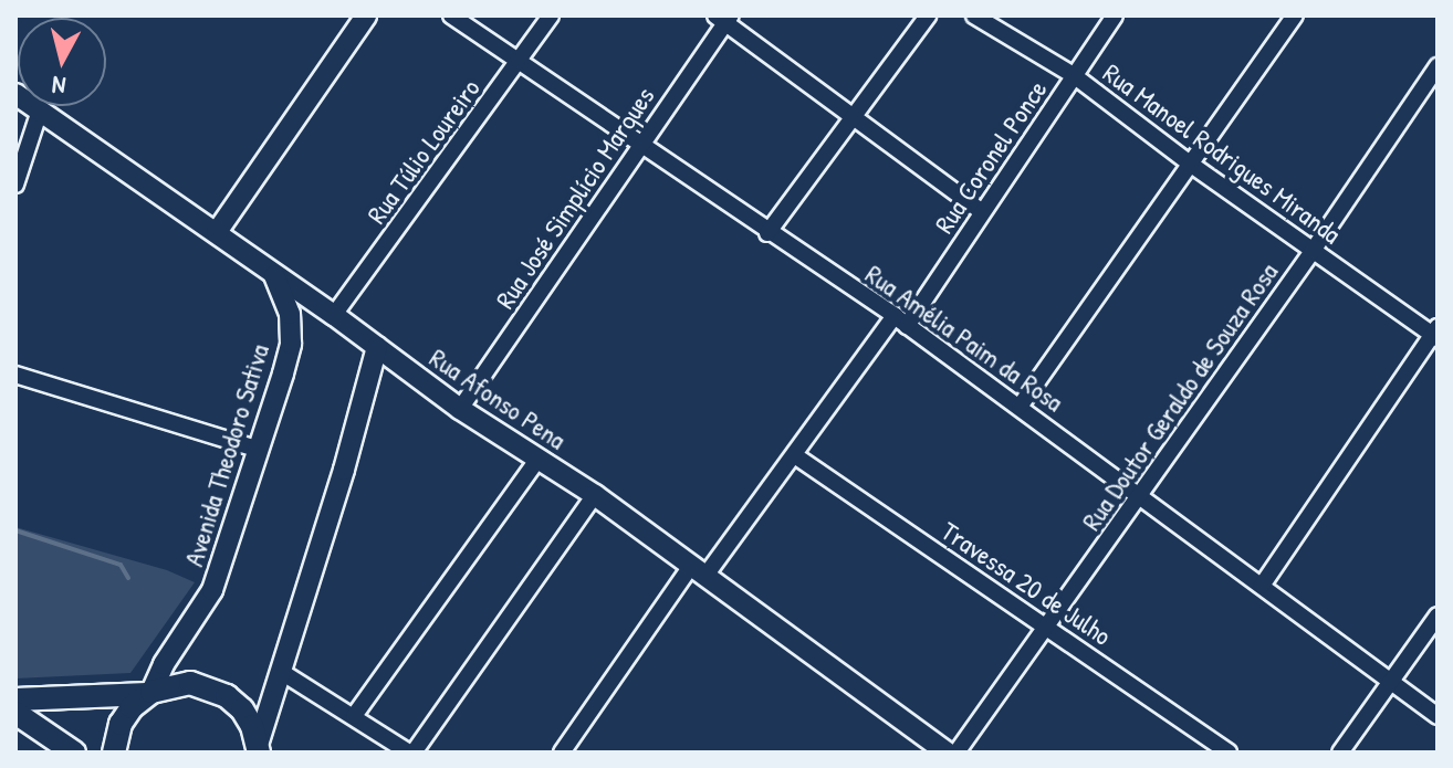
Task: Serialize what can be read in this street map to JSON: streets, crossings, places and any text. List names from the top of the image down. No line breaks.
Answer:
{"streets":{"street":["Rua Túlio Loureiro","Rua Manoel Rodrigues Miranda","Rua Coronel Ponce","Rua José Simplício Marques","Rua Amélia Paim da Rosa","Rua Doutor Geraldo de Souza Rosa","Rua Afonso Pena","Avenida Theodoro Sativa","Travessa 20 de Julho"]},"crossings":[["Rua Túlio Loureiro","Rua Amélia Paim da Rosa"],["Rua Túlio Loureiro","Rua Afonso Pena"],["Rua Manoel Rodrigues Miranda","Rua Coronel Ponce"],["Rua Manoel Rodrigues Miranda","Rua Doutor Geraldo de Souza Rosa"],["Rua Coronel Ponce","Rua Amélia Paim da Rosa"],["Rua Coronel Ponce","Rua Afonso Pena"],["Rua Coronel Ponce","Travessa 20 de Julho"],["Rua José Simplício Marques","Rua Amélia Paim da Rosa"],["Rua José Simplício Marques","Rua Afonso Pena"],["Rua Amélia Paim da Rosa","Rua Doutor Geraldo de Souza Rosa"],["Rua Doutor Geraldo de Souza Rosa","Travessa 20 de Julho"],["Rua Afonso Pena","Avenida Theodoro Sativa"]],"north":"bottom"}
